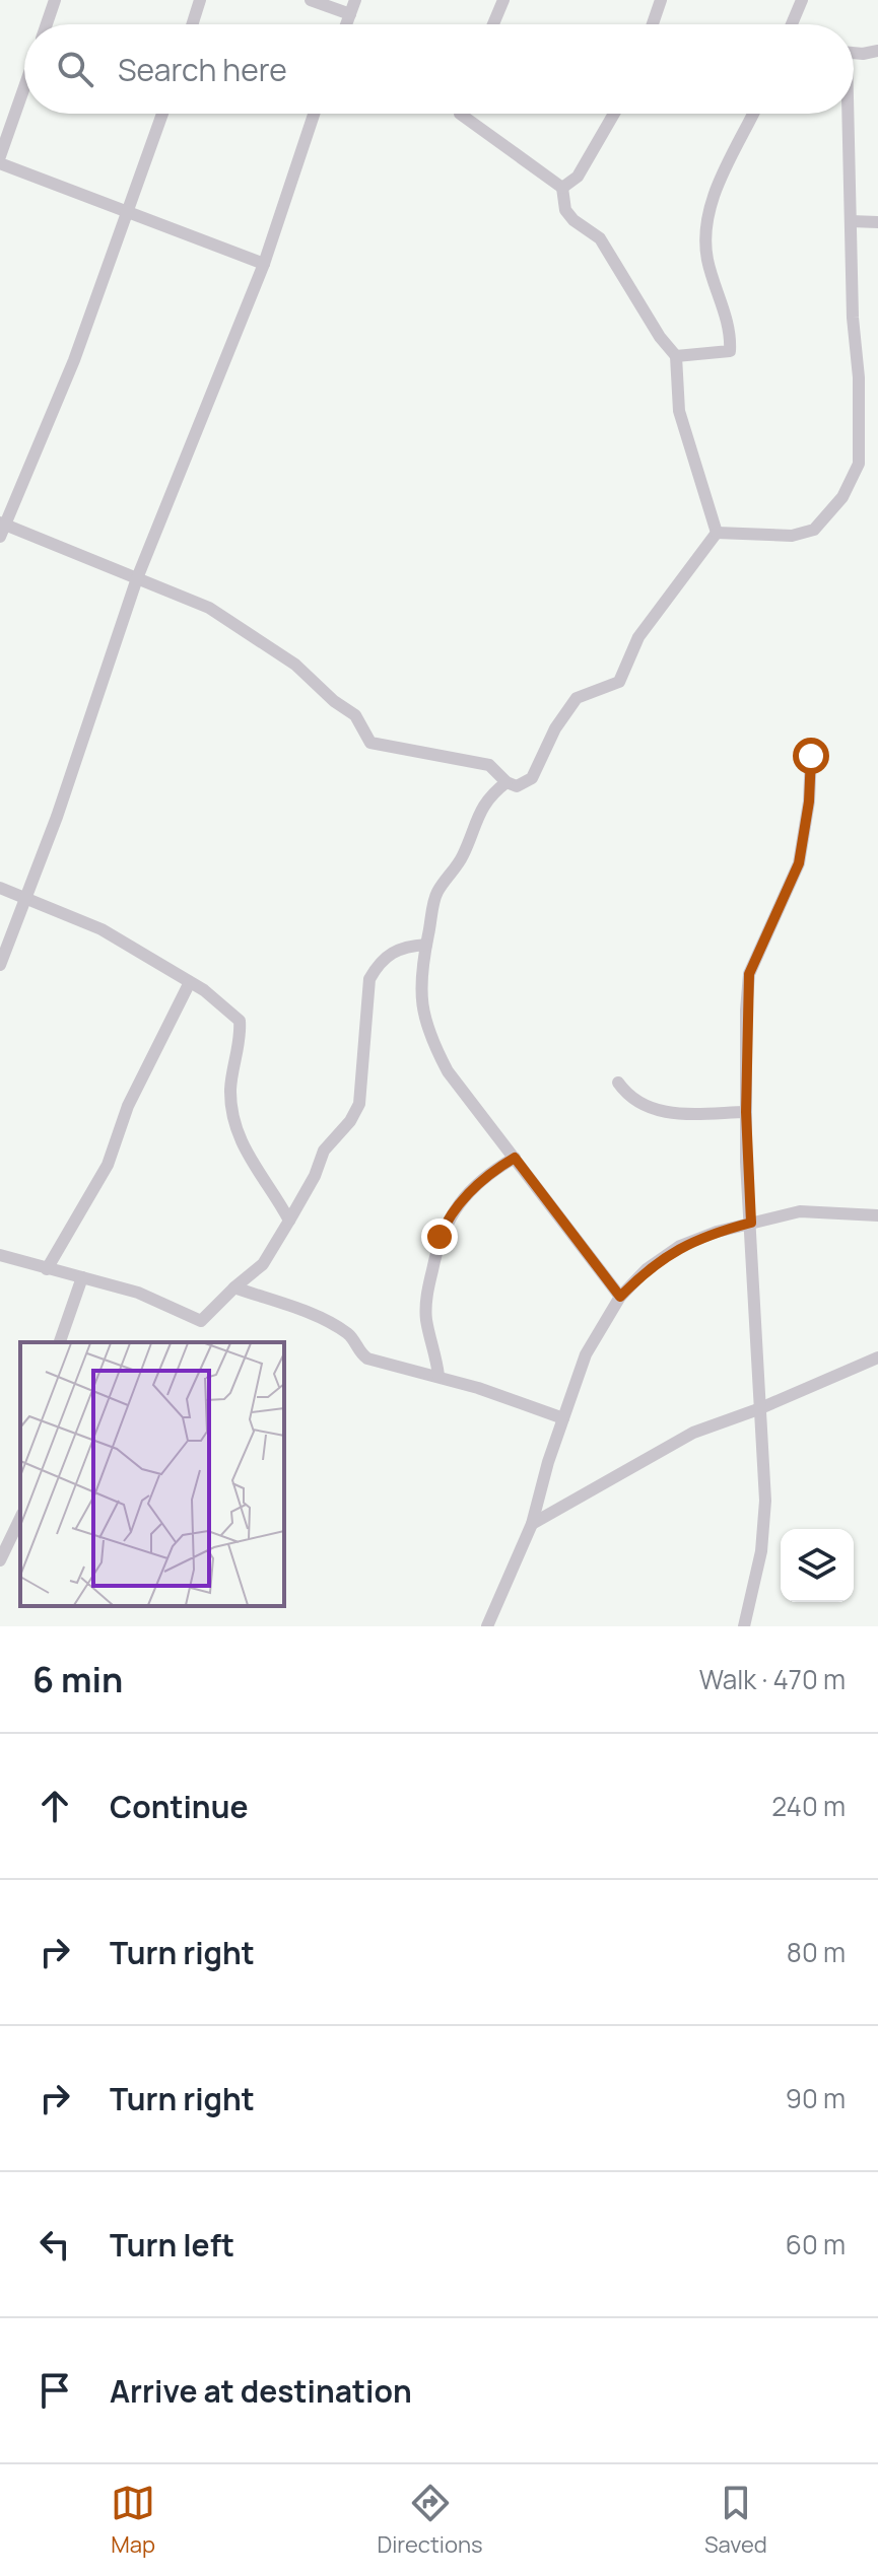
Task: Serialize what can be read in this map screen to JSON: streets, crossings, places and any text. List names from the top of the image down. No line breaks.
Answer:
{"page":{"search":"Search here","heading":["6 min","Walk · 470 m"],"list":[["Continue","240 m"],["Turn right","80 m"],["Turn right","90 m"],["Turn left","60 m"],"Arrive at destination"],"nav":["Map","Directions","Saved"]}}
